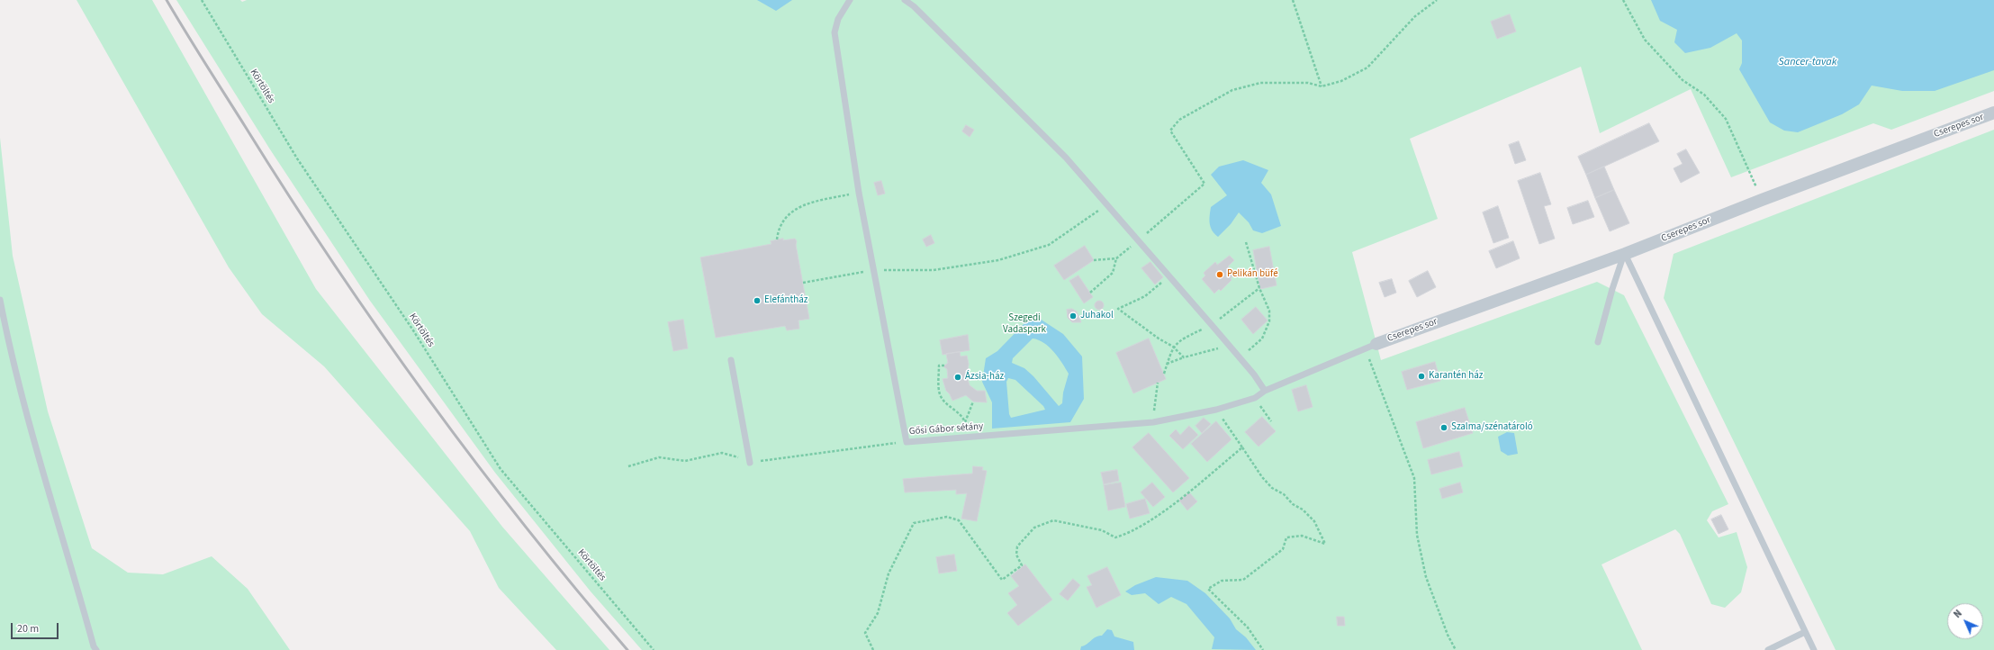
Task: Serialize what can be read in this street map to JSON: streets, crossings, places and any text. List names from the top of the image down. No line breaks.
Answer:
{"streets":{"street":["Cserepes sor"],"lane":["Gősi Gábor sétány"],"path":["Körtöltés"]},"crossings":[["Cserepes sor","Gősi Gábor sétány"]],"water":["Sancer-tavak"],"parks":["Szegedi Vadaspark"],"places":["Pelikán büfé","Elefántház","Juhakol","Karantén ház","Ázsia-ház","Szalma/szénatároló"],"scale_bar":"20 m","north":"top left"}
